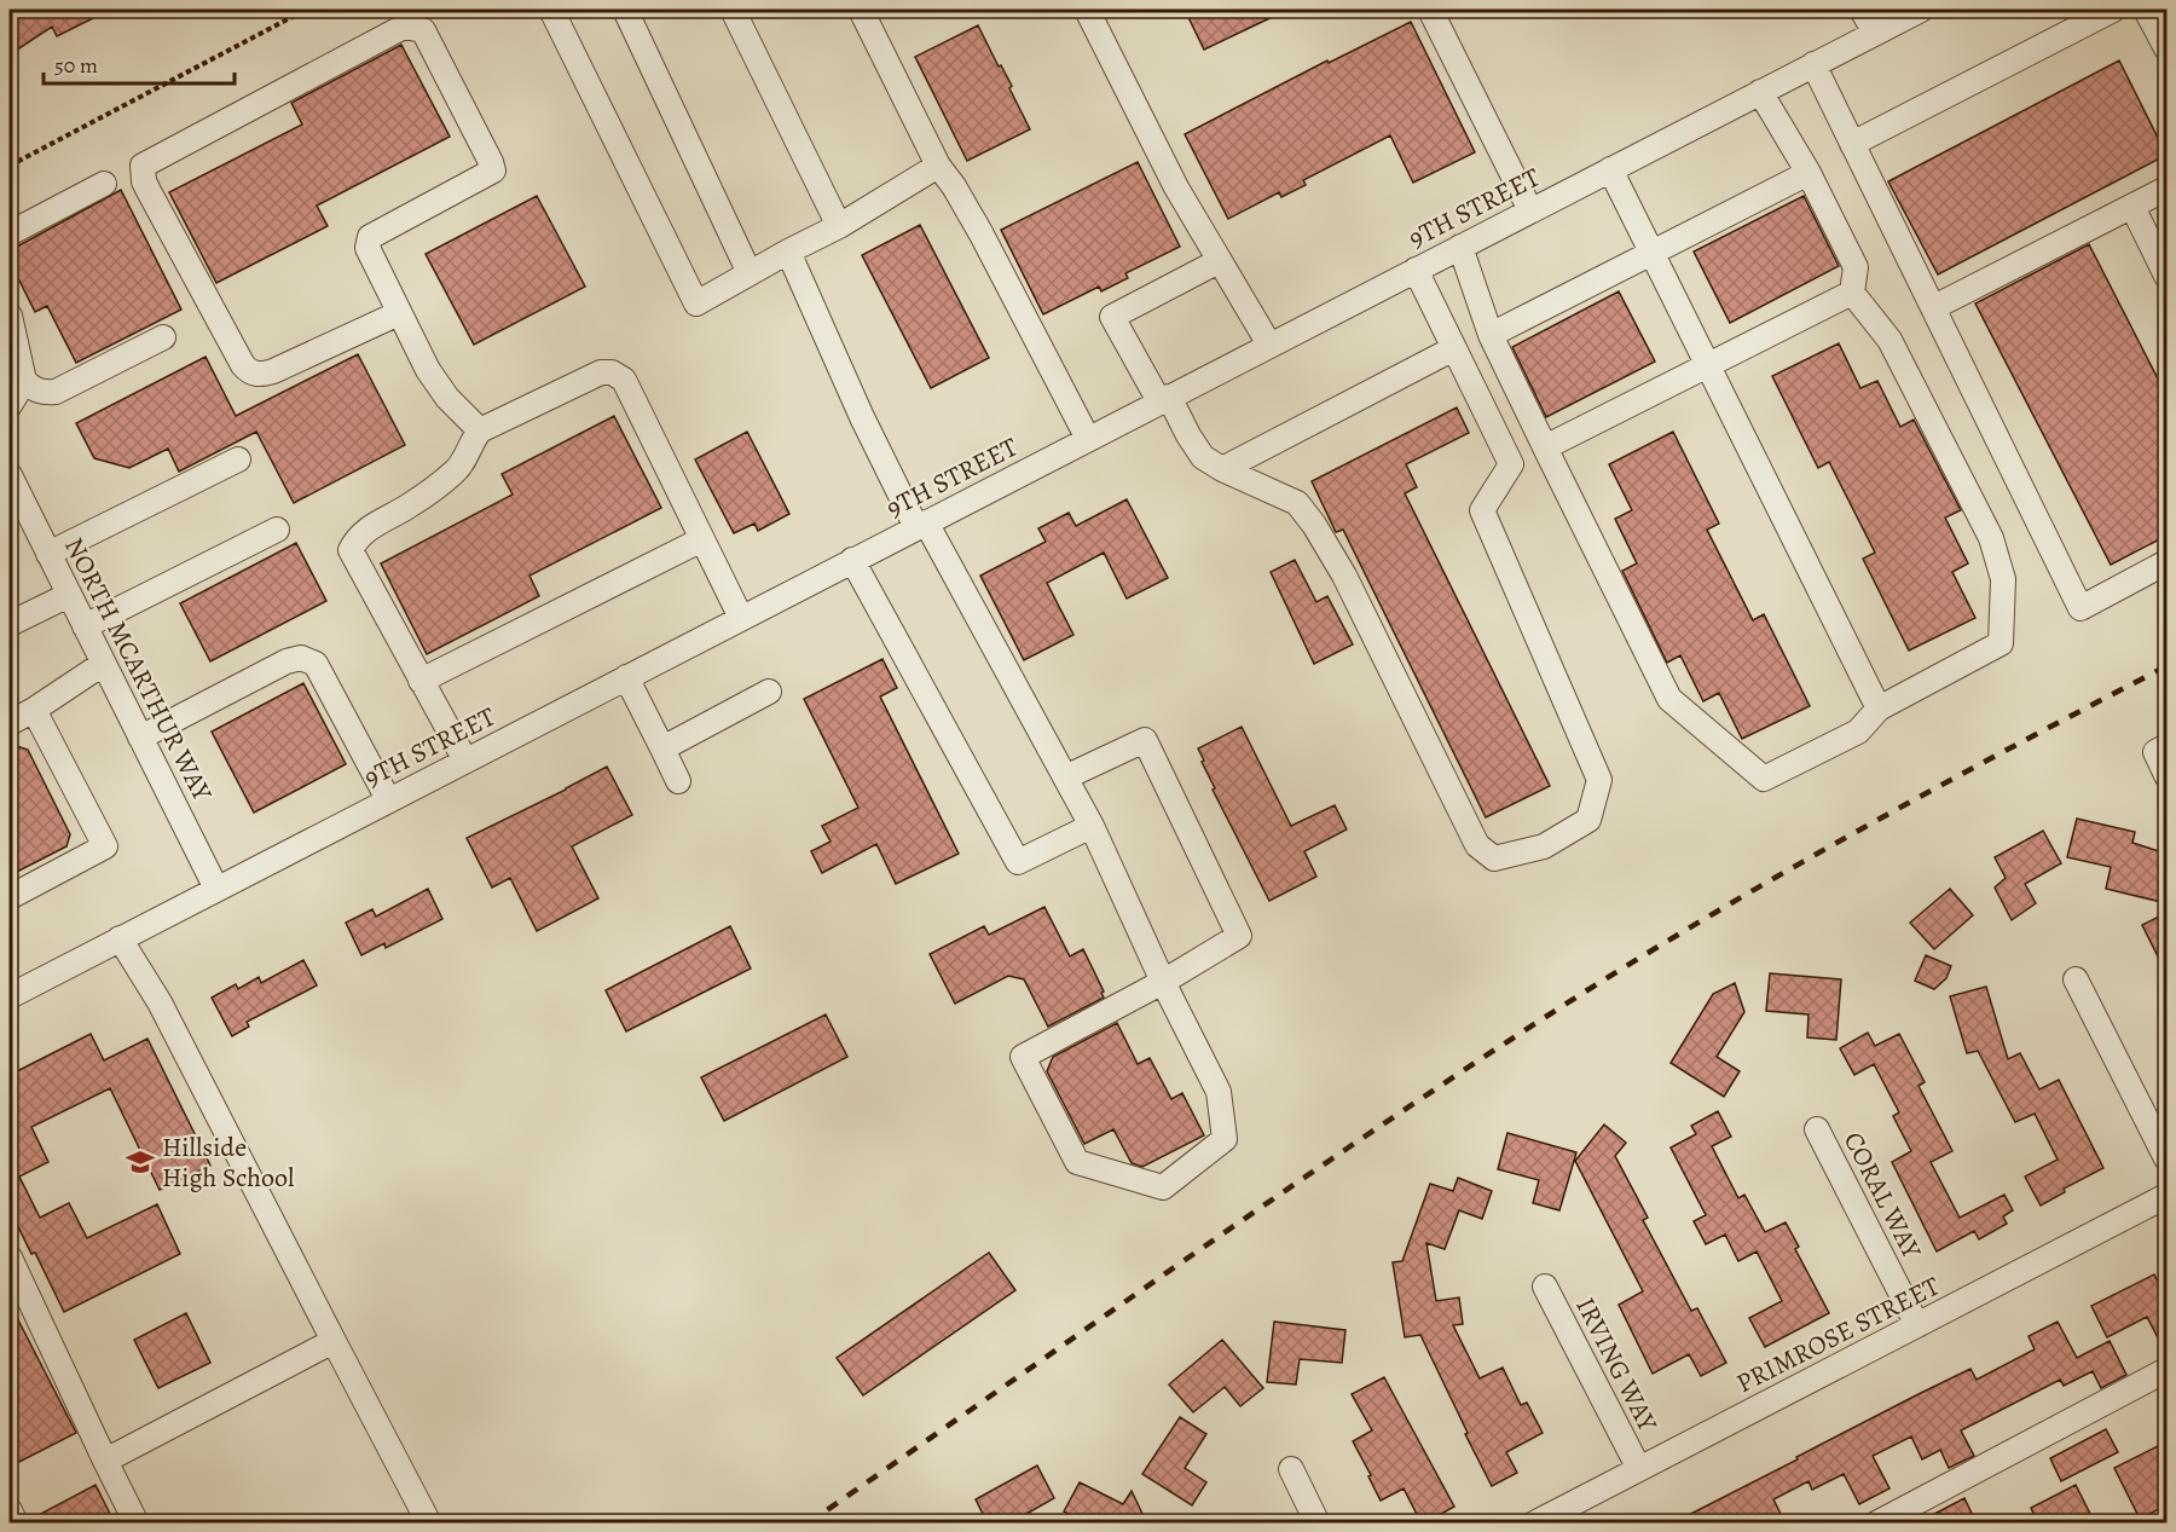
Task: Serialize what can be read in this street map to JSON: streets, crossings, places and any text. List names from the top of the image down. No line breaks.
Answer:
{"streets":{"street":["9TH STREET","NORTH MCARTHUR WAY","CORAL WAY","PRIMROSE STREET","IRVING WAY"]},"crossings":[["9TH STREET","NORTH MCARTHUR WAY"],["CORAL WAY","PRIMROSE STREET"],["PRIMROSE STREET","IRVING WAY"]],"places":{"school or university":["Hillside High School"]},"scale_bar":"50 m"}
